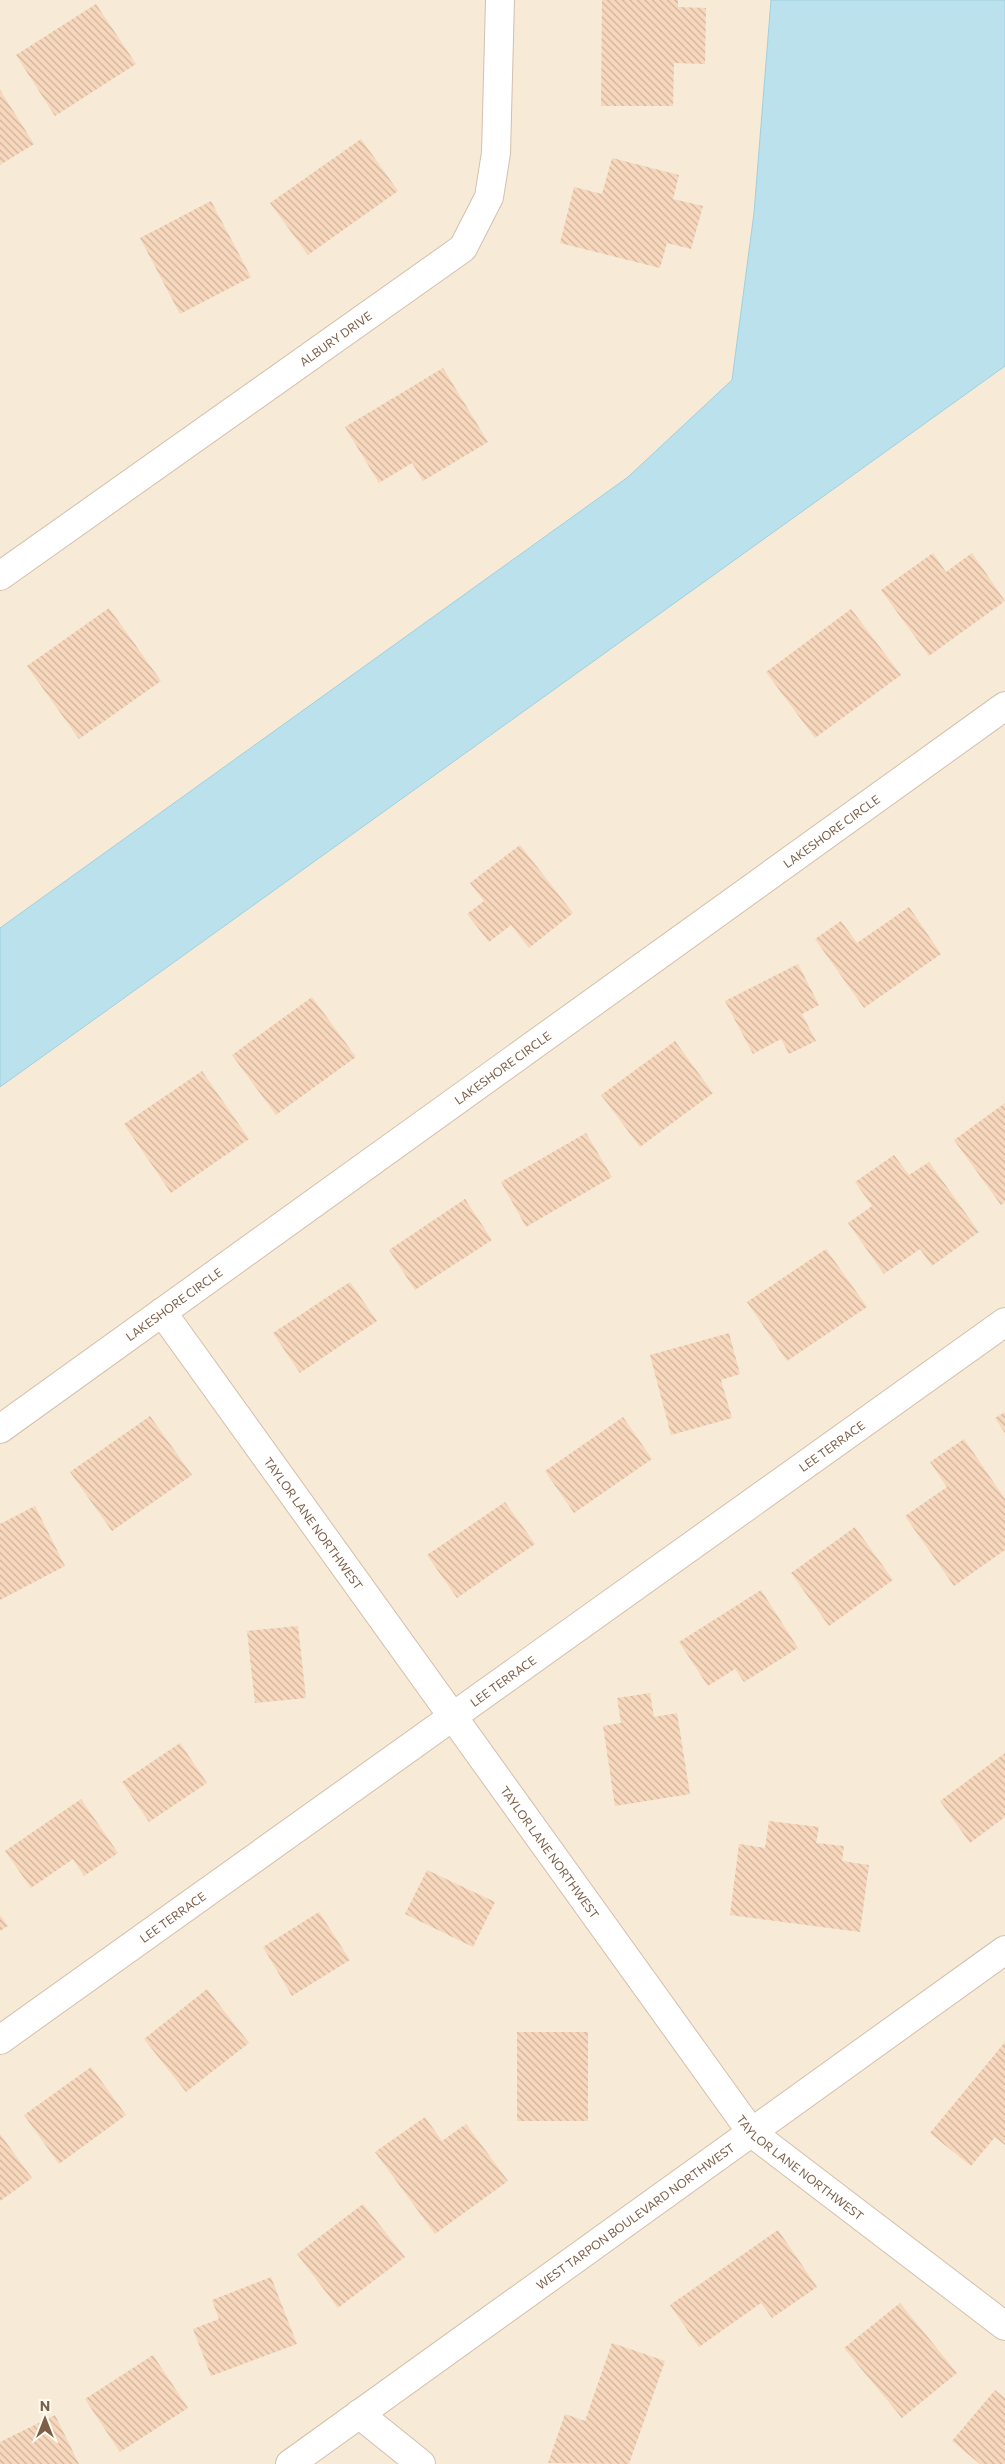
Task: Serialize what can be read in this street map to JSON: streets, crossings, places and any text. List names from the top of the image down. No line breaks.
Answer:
{"streets":{"street":["ALBURY DRIVE","LAKESHORE CIRCLE","LEE TERRACE","TAYLOR LANE NORTHWEST","WEST TARPON BOULEVARD NORTHWEST"]},"crossings":[["LAKESHORE CIRCLE","TAYLOR LANE NORTHWEST"],["LEE TERRACE","TAYLOR LANE NORTHWEST"],["TAYLOR LANE NORTHWEST","WEST TARPON BOULEVARD NORTHWEST"]],"north":"top"}
